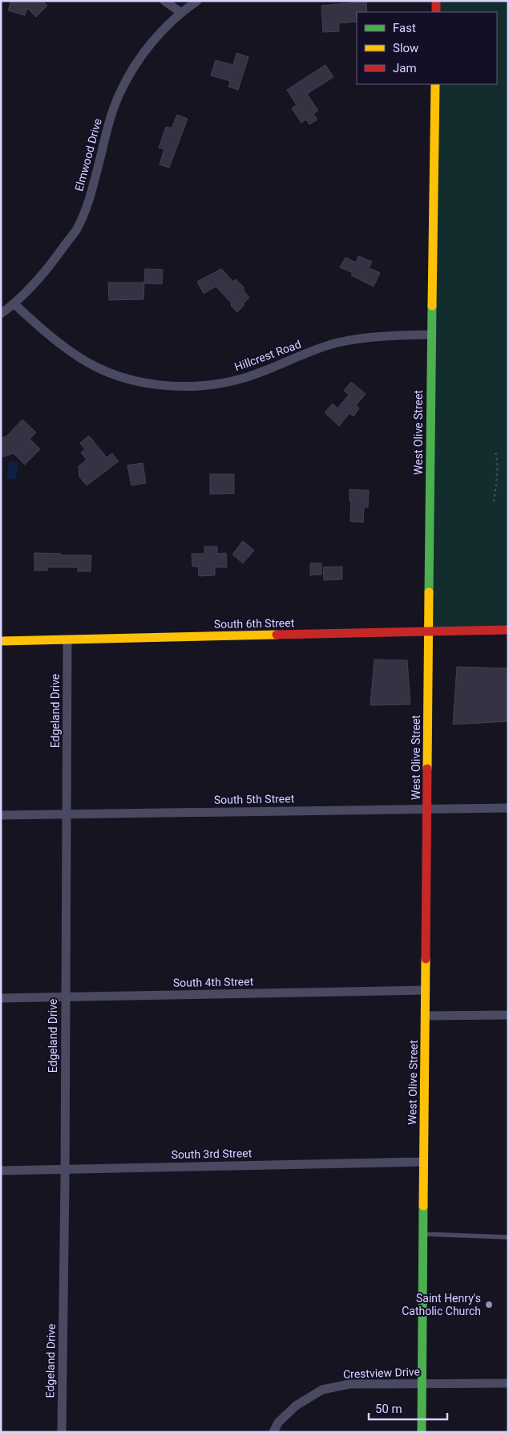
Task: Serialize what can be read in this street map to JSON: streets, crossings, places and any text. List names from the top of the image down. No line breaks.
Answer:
{"streets":{"main road":["West Olive Street","South 6th Street"],"street":["Elmwood Drive","Hillcrest Road","Edgeland Drive","South 5th Street","South 4th Street","South 3rd Street","Crestview Drive"]},"crossings":[["Elmwood Drive","Hillcrest Road"],["Hillcrest Road","West Olive Street"],["West Olive Street","South 6th Street"],["West Olive Street","South 5th Street"],["West Olive Street","South 4th Street"],["West Olive Street","South 3rd Street"],["West Olive Street","Crestview Drive"],["South 6th Street","Edgeland Drive"],["Edgeland Drive","South 5th Street"],["Edgeland Drive","South 4th Street"],["Edgeland Drive","South 3rd Street"]],"places":["Saint Henry's Catholic Church"],"legend":["Fast","Slow","Jam"],"scale_bar":"50 m"}
